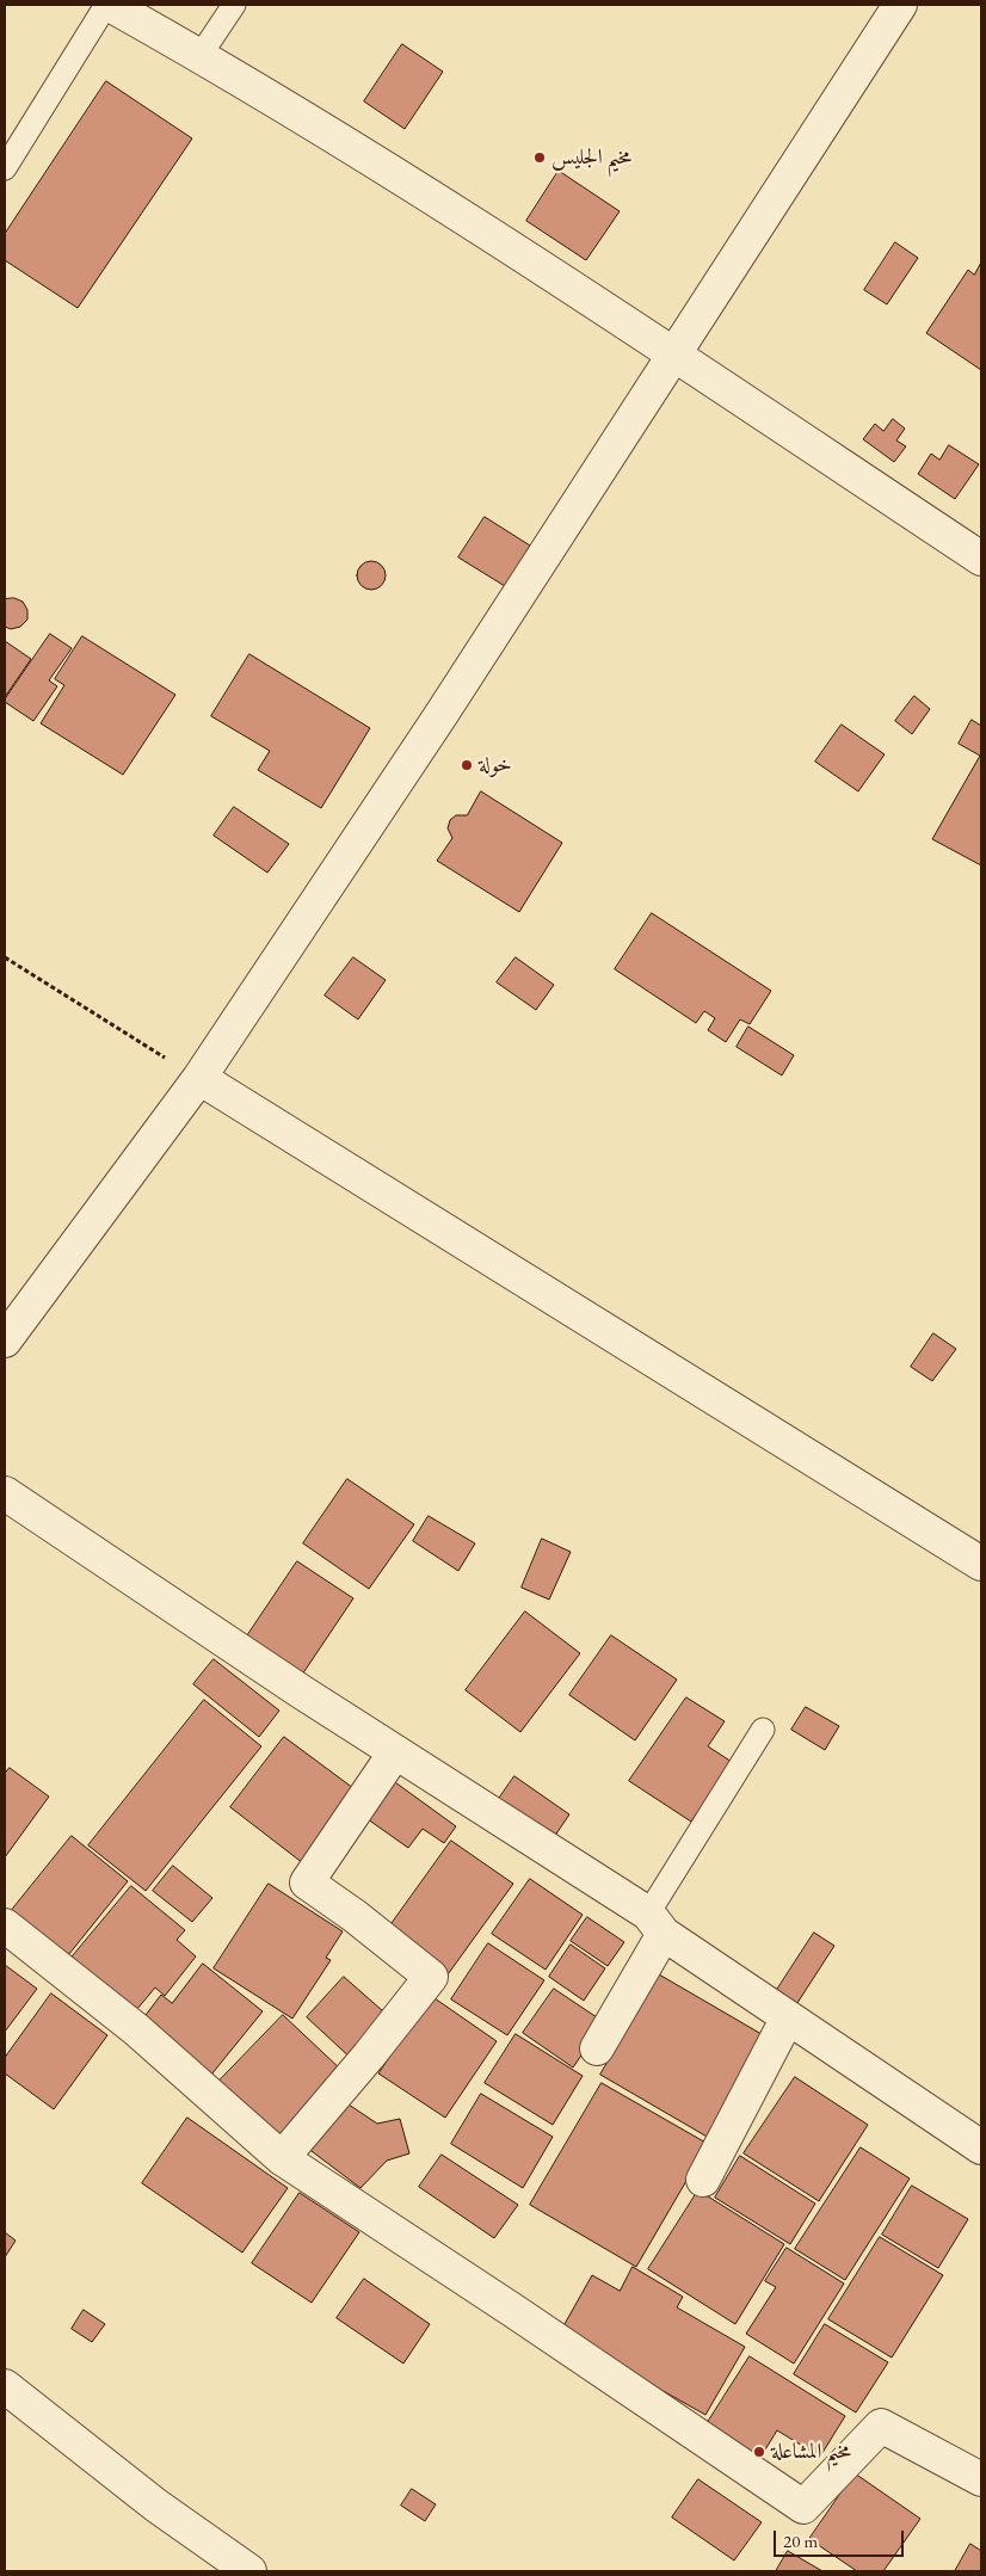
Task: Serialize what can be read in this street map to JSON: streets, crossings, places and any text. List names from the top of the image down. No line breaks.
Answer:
{"places":["مخيم الجليس","خولة","مخيم المشاعلة"],"scale_bar":"20 m"}
